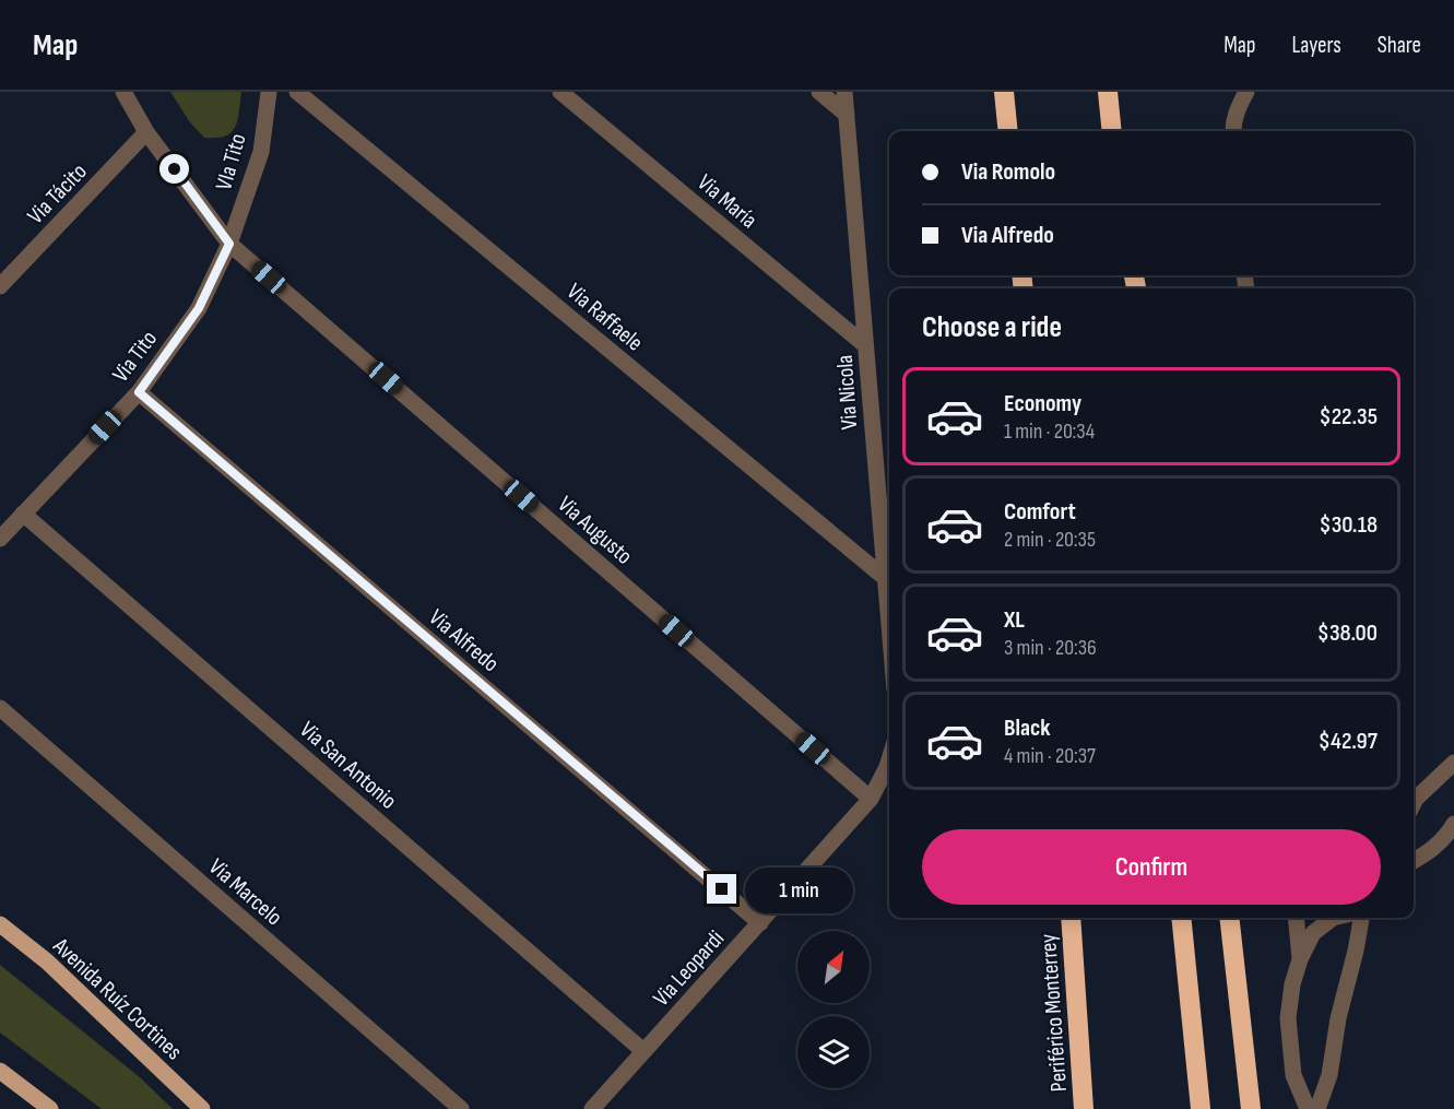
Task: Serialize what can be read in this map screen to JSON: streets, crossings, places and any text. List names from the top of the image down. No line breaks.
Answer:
{"streets":{"highway":["Periférico Monterrey"],"main road":["Avenida Ruíz Cortines"],"street":["VIa Tito","Via Tácito","Via María","Via Raffaele","Via Tito","Via Nicola","Via Augusto","Via Alfredo","Via San Antonio","Via Marcelo","Via Leopardi"]},"crossings":[["VIa Tito","Via Tito"],["VIa Tito","Via Augusto"],["Via Tácito","Via Augusto"],["Via María","Via Nicola"],["Via Raffaele","Via Nicola"],["Via Tito","Via Augusto"],["Via Tito","Via Alfredo"],["Via Tito","Via San Antonio"],["Via Augusto","Via Leopardi"],["Via Alfredo","Via Leopardi"],["Via San Antonio","Via Leopardi"]],"north":"top right","page":{"header":"Map","nav":["Map","Layers","Share"],"banner":["Via Romolo","Via Alfredo"],"heading":"Choose a ride","list":[{"name":"Economy","note":"1 min · 20:34","value":"$22.35"},{"name":"Comfort","note":"2 min · 20:35","value":"$30.18"},{"name":"XL","note":"3 min · 20:36","value":"$38.00"},{"name":"Black","note":"4 min · 20:37","value":"$42.97"}],"buttons":"Confirm","bubble":"1 min"}}
